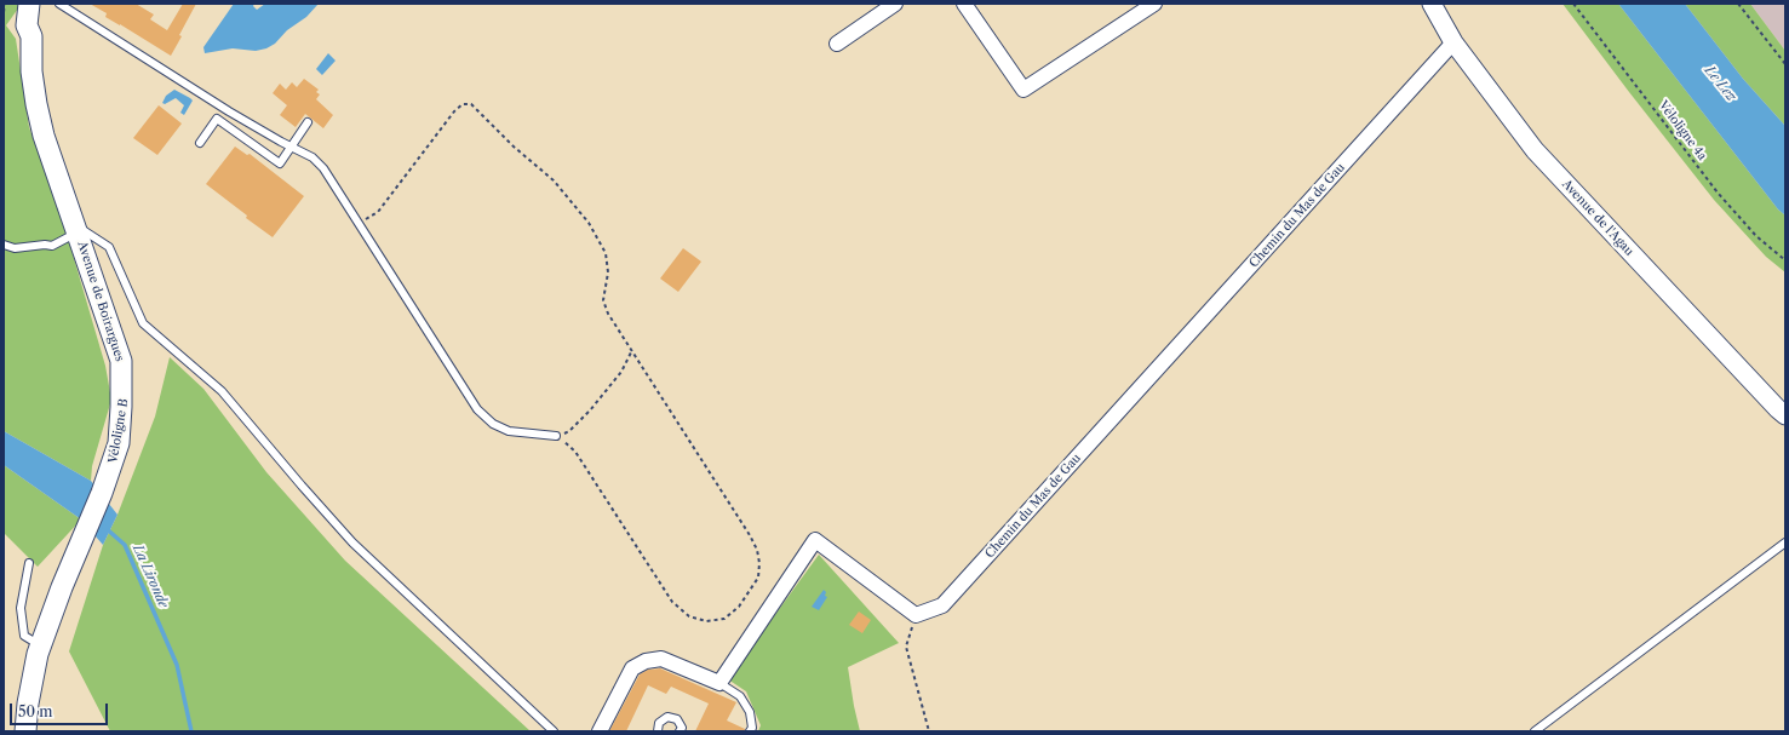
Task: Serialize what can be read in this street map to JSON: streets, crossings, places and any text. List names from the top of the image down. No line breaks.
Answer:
{"streets":{"main road":["Avenue de Boirargues"],"street":["Chemin du Mas de Gau","Avenue de l'Agau"],"path":["Véloligne 4a"]},"crossings":[["Chemin du Mas de Gau","Avenue de l'Agau"]],"water":["Le Lez","La Lironde"],"scale_bar":"50 m"}
